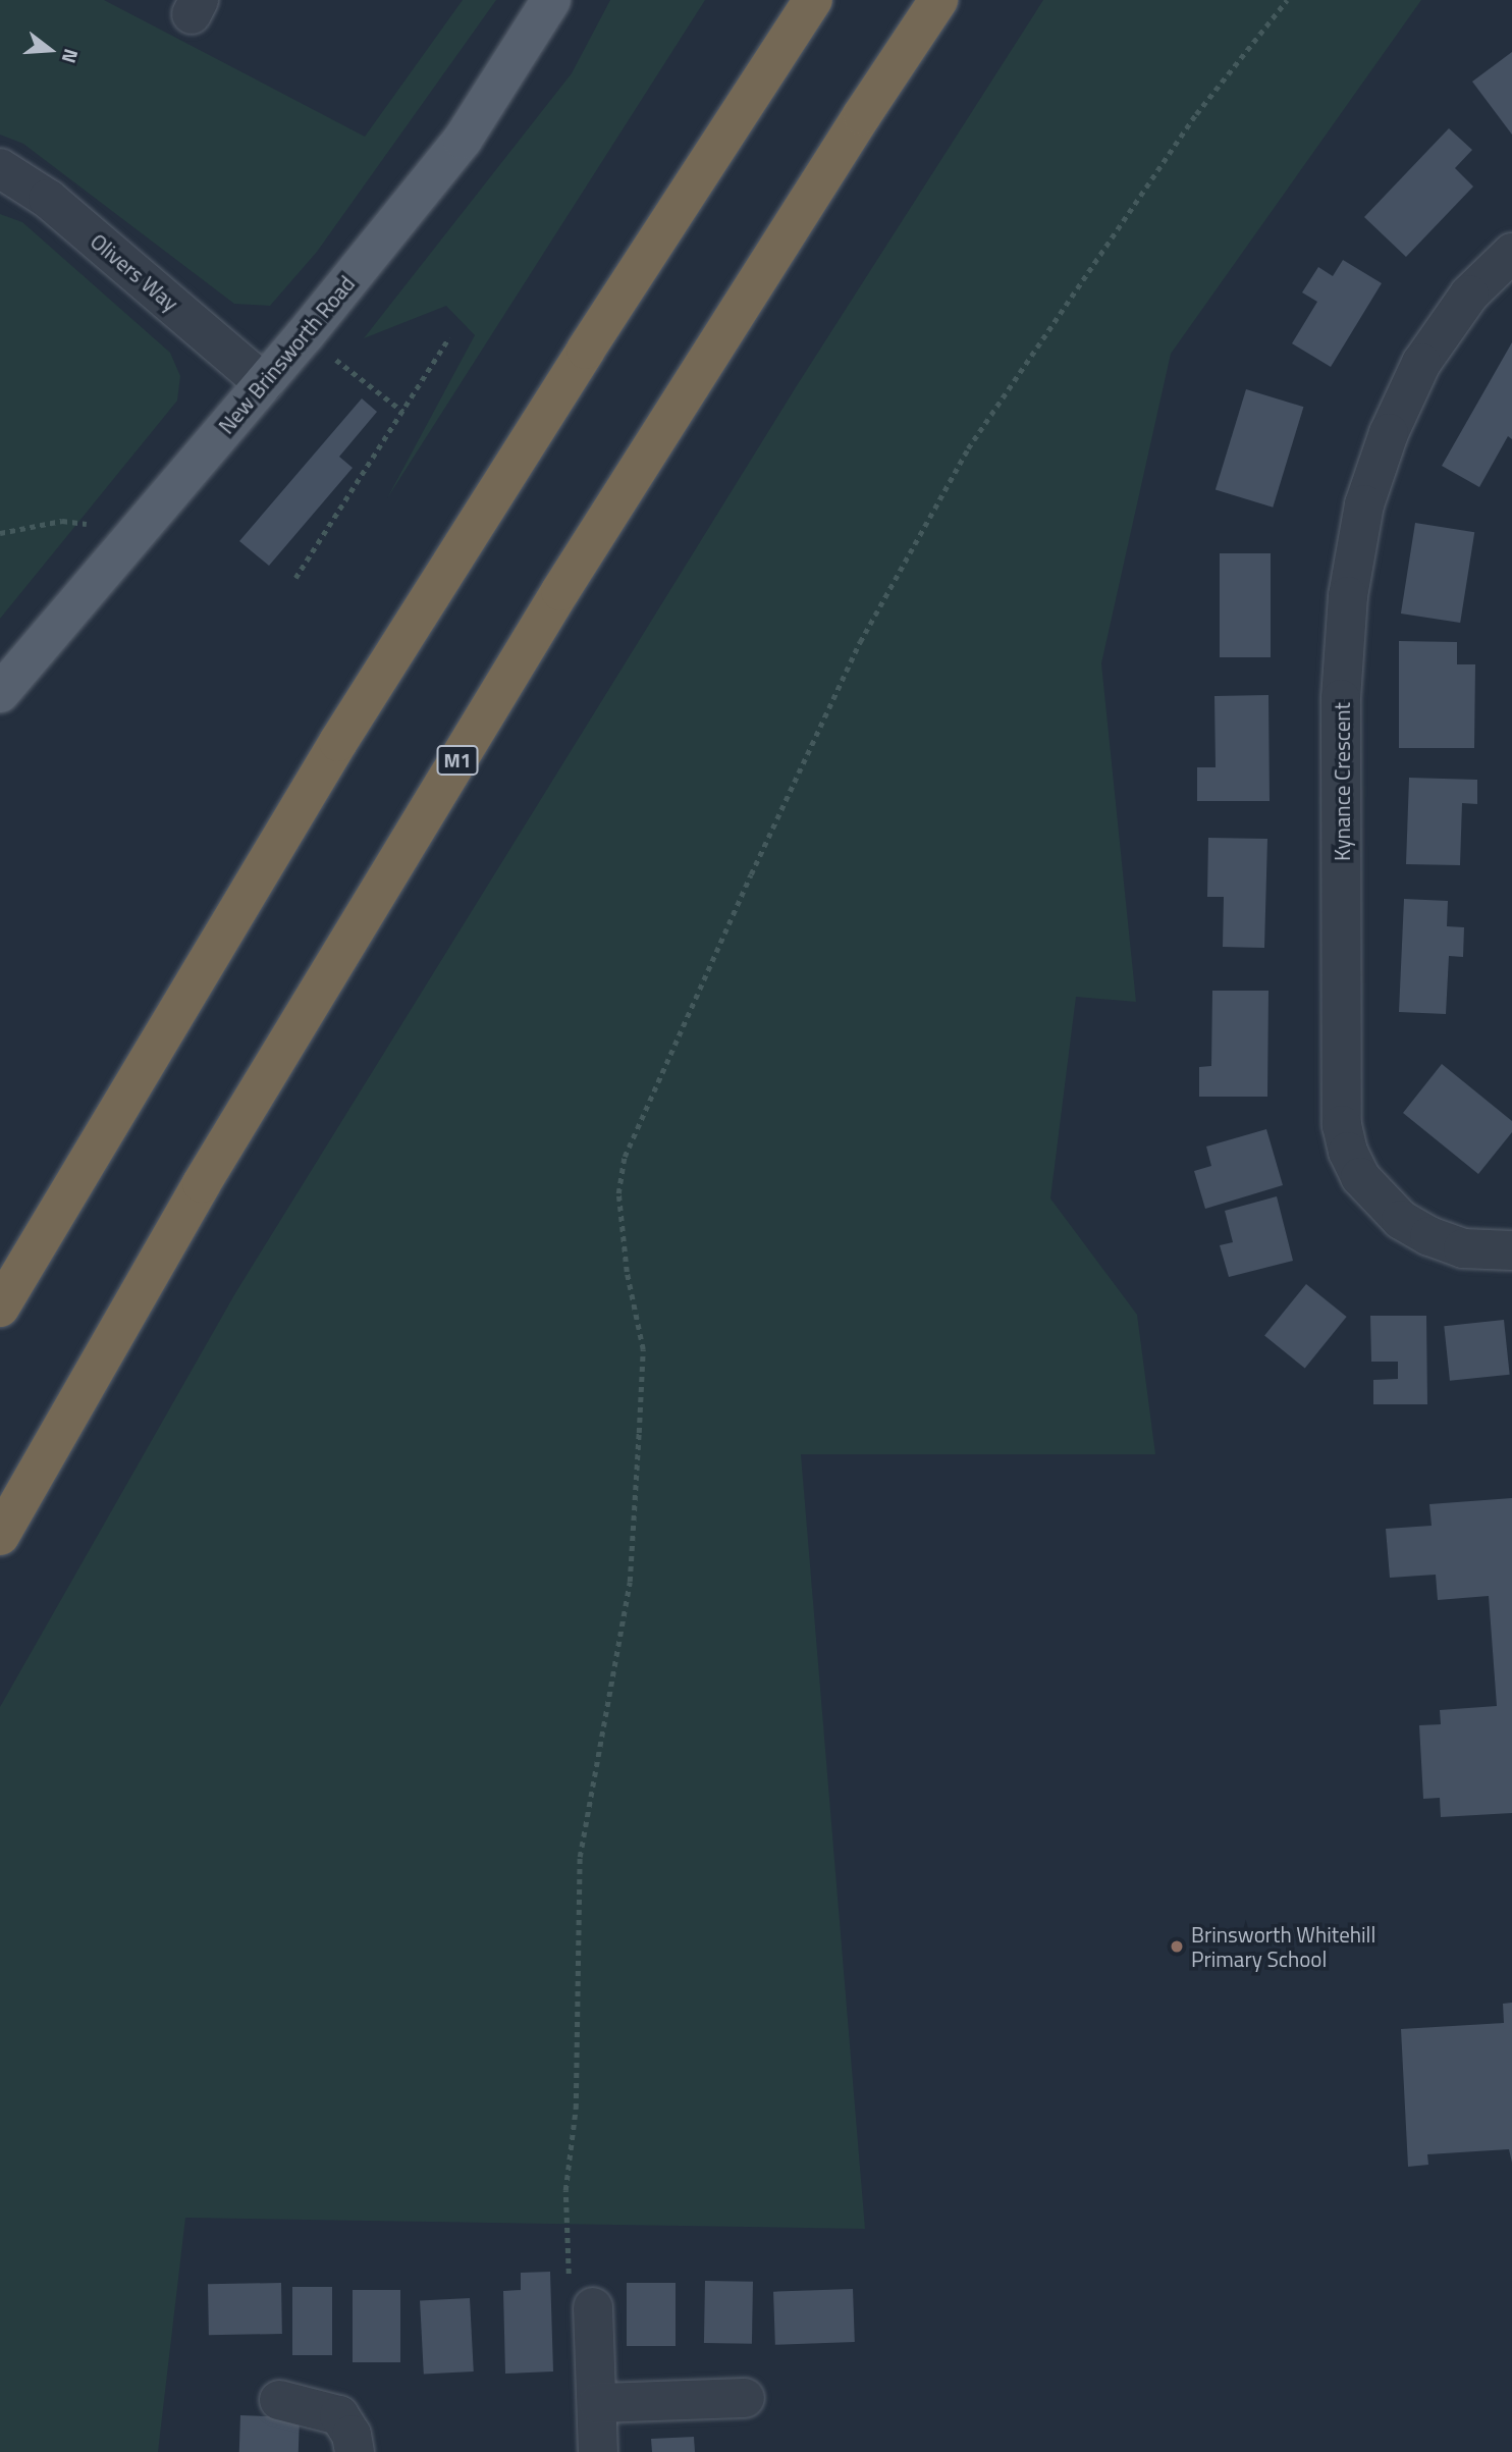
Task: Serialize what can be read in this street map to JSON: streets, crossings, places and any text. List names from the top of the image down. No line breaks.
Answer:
{"streets":{"highway":["M1"],"main road":["New Brinsworth Road"],"street":["Olivers Way","Kynance Crescent"]},"crossings":[["Olivers Way","New Brinsworth Road"]],"places":["Brinsworth Whitehill Primary School"],"north":"right"}
